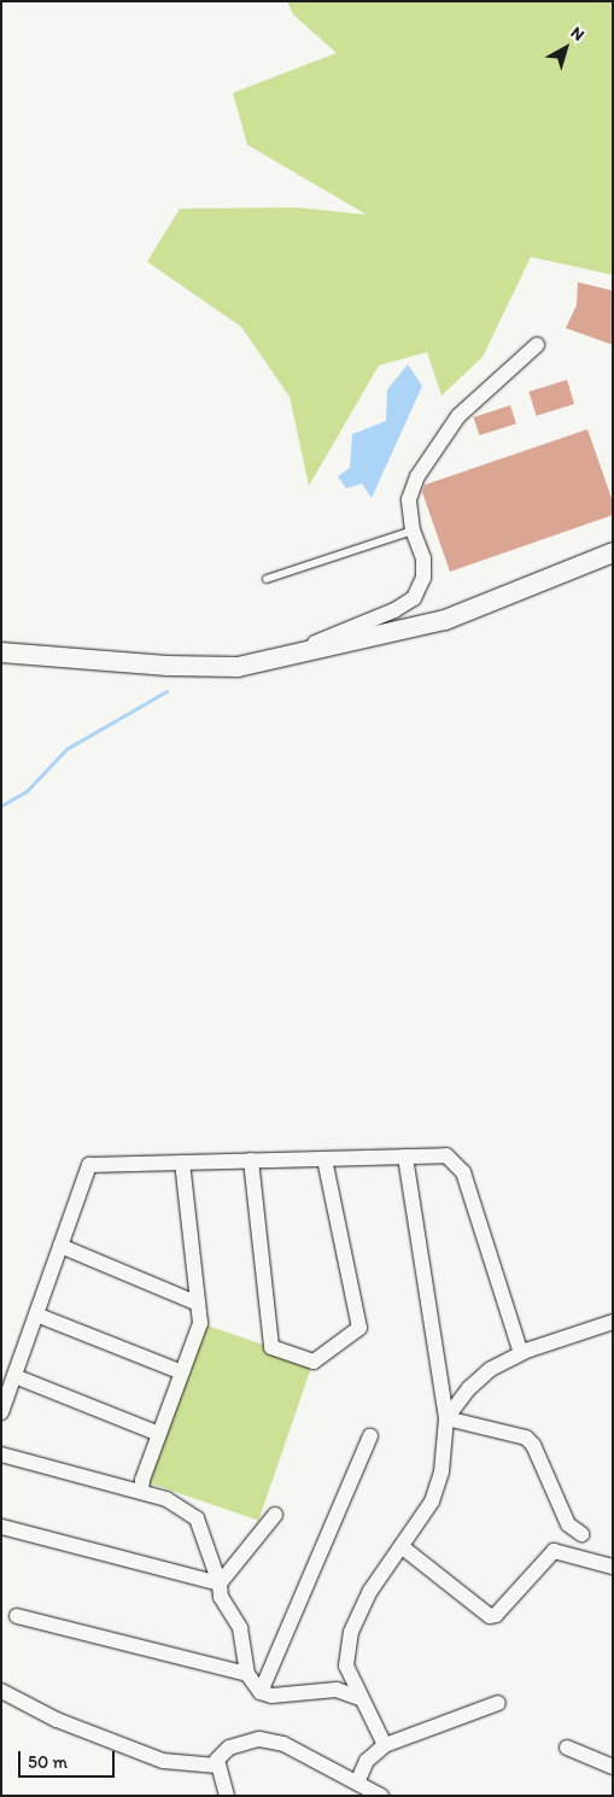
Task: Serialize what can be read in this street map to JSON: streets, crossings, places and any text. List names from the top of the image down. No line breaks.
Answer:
{"scale_bar":"50 m","north":"top right"}
